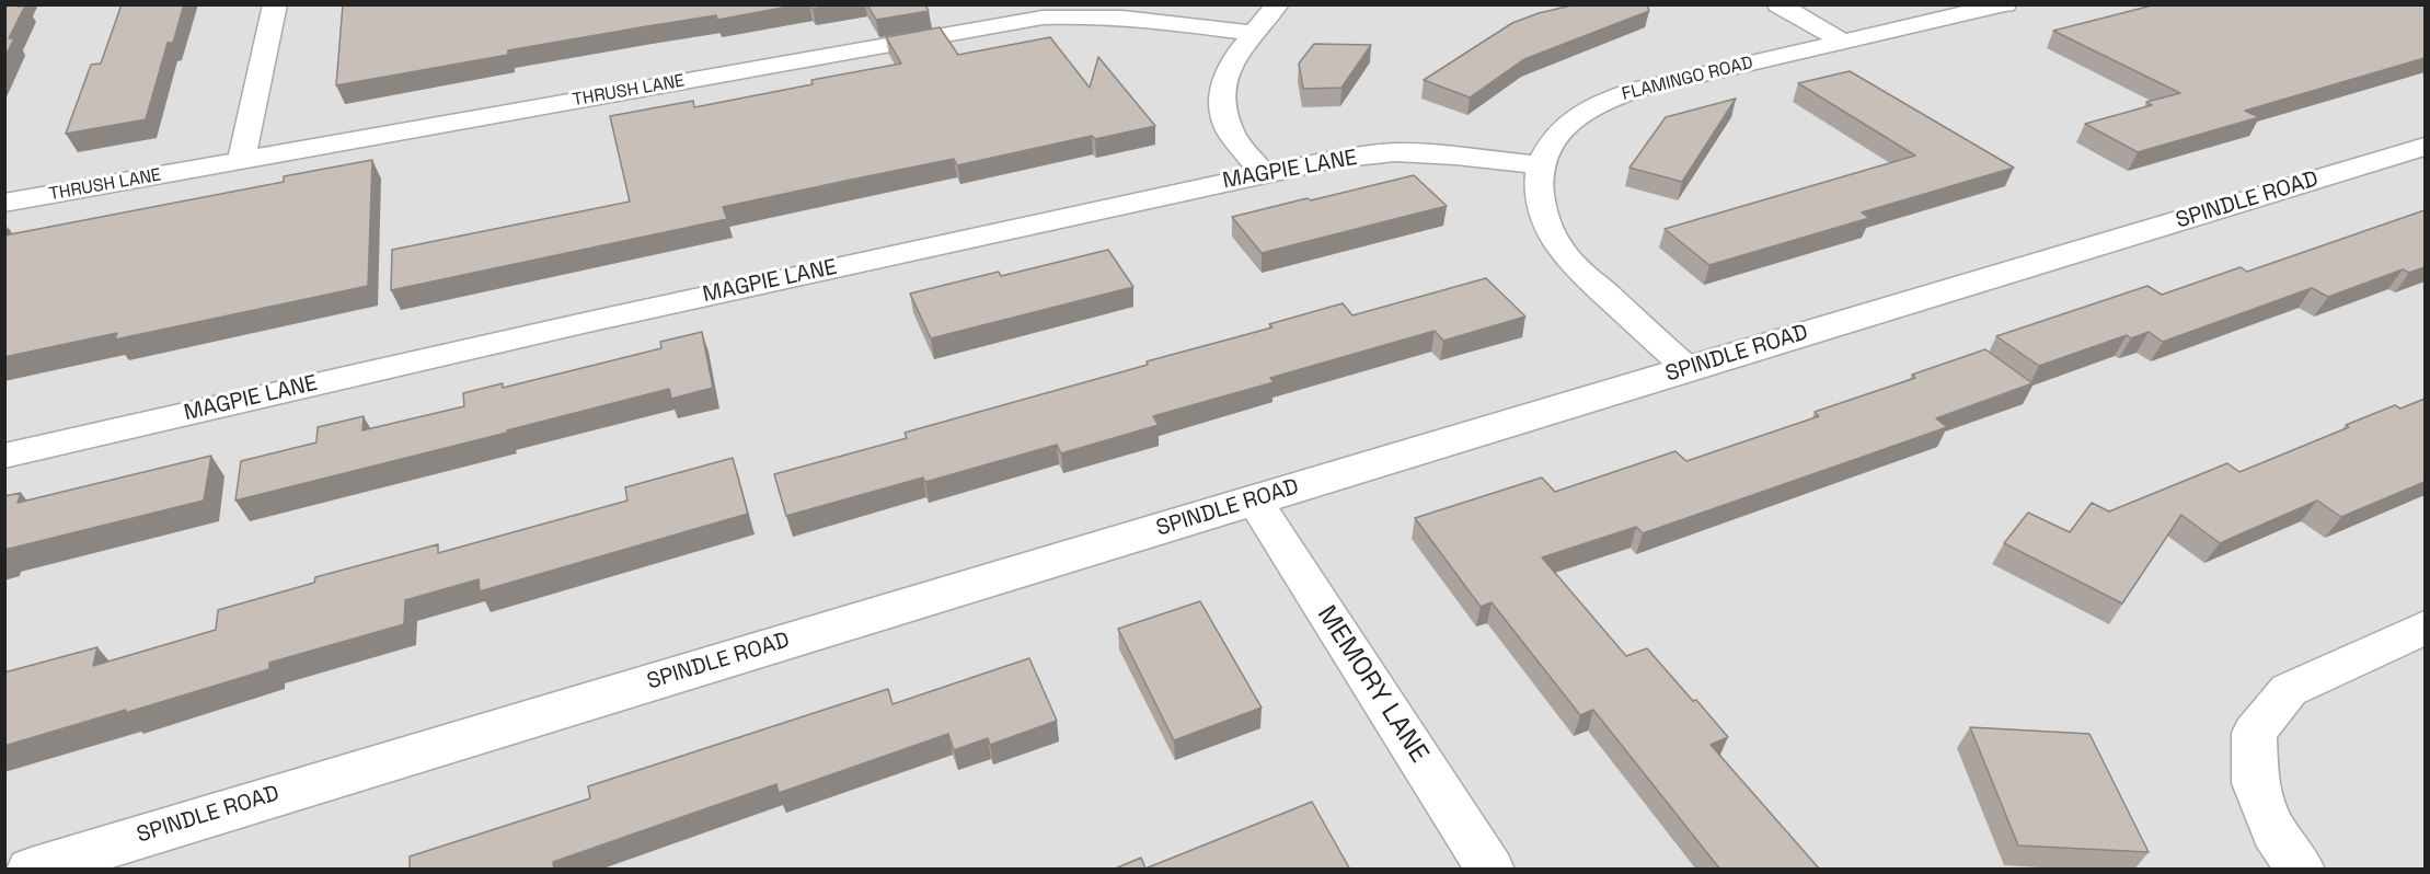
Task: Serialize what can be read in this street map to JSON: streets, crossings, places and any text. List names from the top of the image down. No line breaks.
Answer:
{"streets":{"street":["FLAMINGO ROAD","THRUSH LANE","MAGPIE LANE","SPINDLE ROAD","MEMORY LANE"]},"crossings":[["FLAMINGO ROAD","MAGPIE LANE"],["FLAMINGO ROAD","SPINDLE ROAD"],["SPINDLE ROAD","MEMORY LANE"]]}
